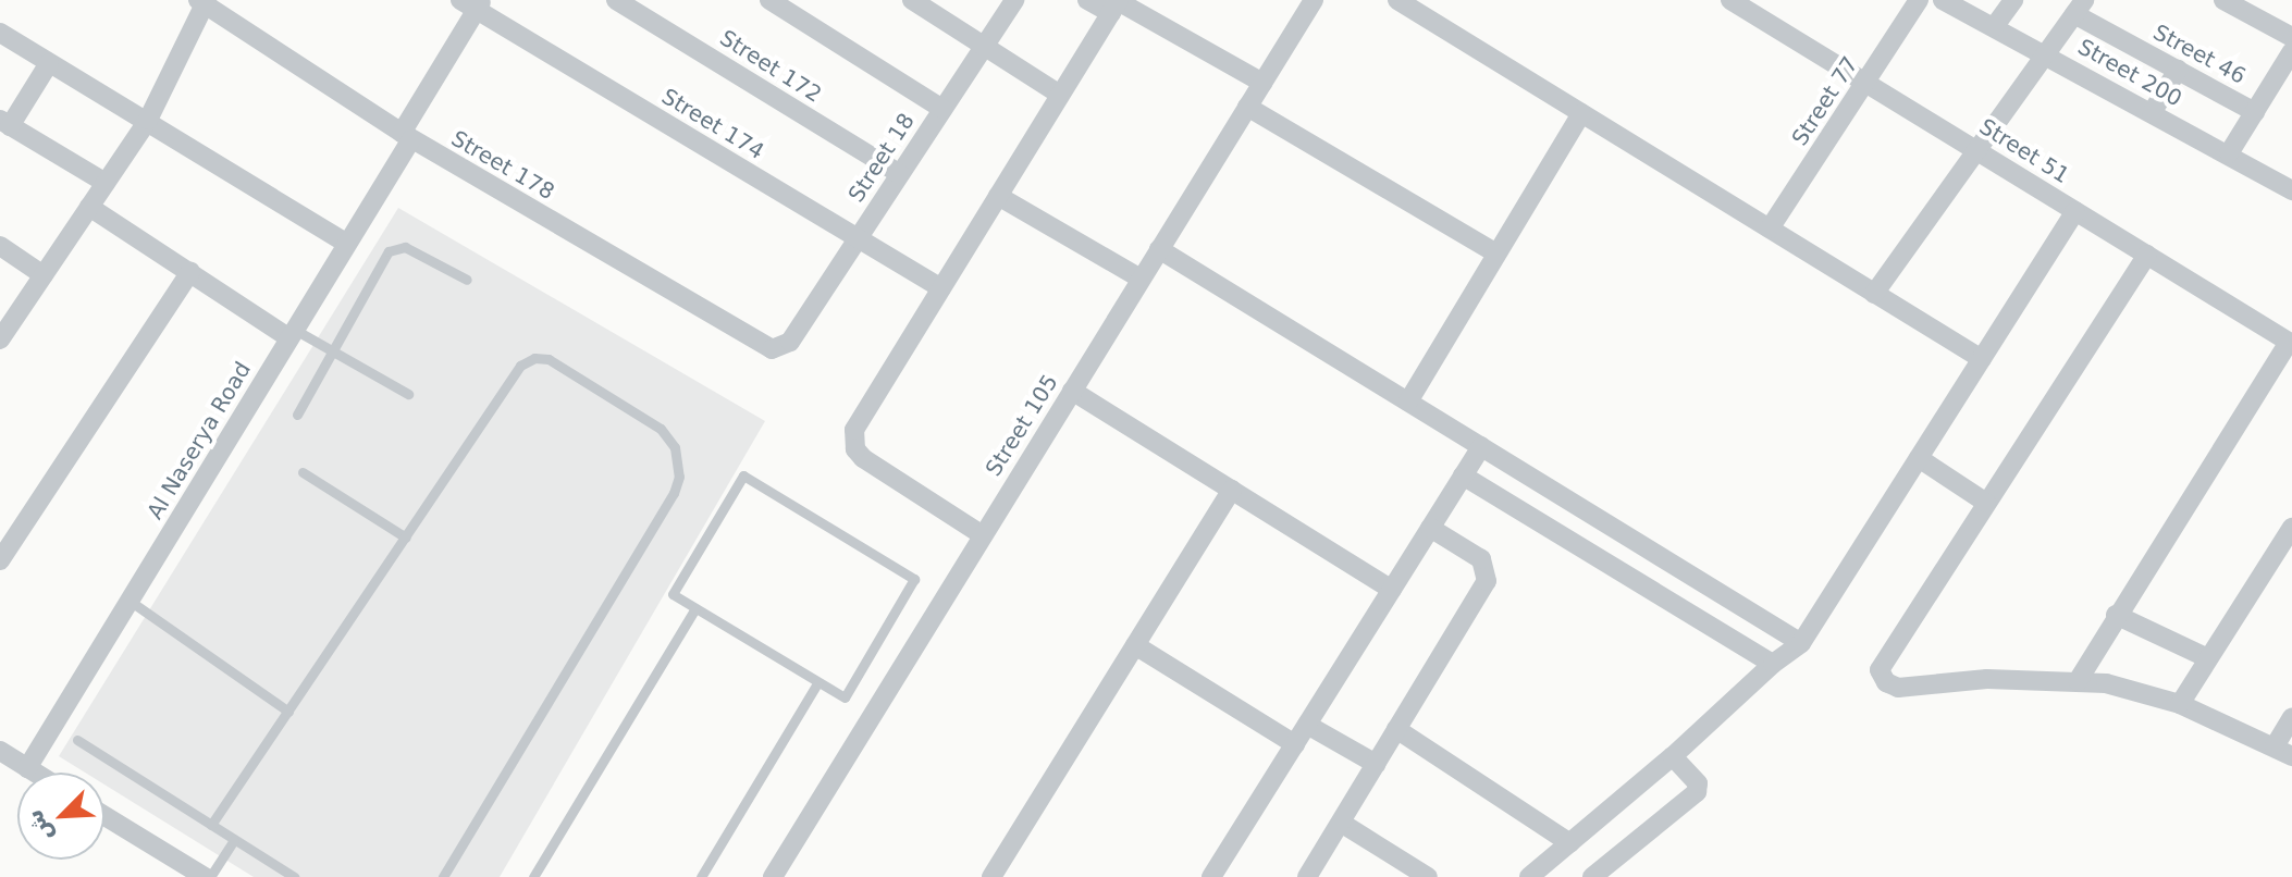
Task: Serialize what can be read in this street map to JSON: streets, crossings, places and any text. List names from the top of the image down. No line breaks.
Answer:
{"streets":{"street":["Street 46","Street 172","Street 200","Street 77","Street 174","Street 51","Street 18","Street 178","Street 105","Al Naserya Road"]},"crossings":[["Street 172","Street 18"],["Street 77","Street 51"],["Street 174","Street 18"],["Street 174","Al Naserya Road"],["Street 18","Street 178"],["Street 178","Al Naserya Road"]],"north":"bottom left"}
